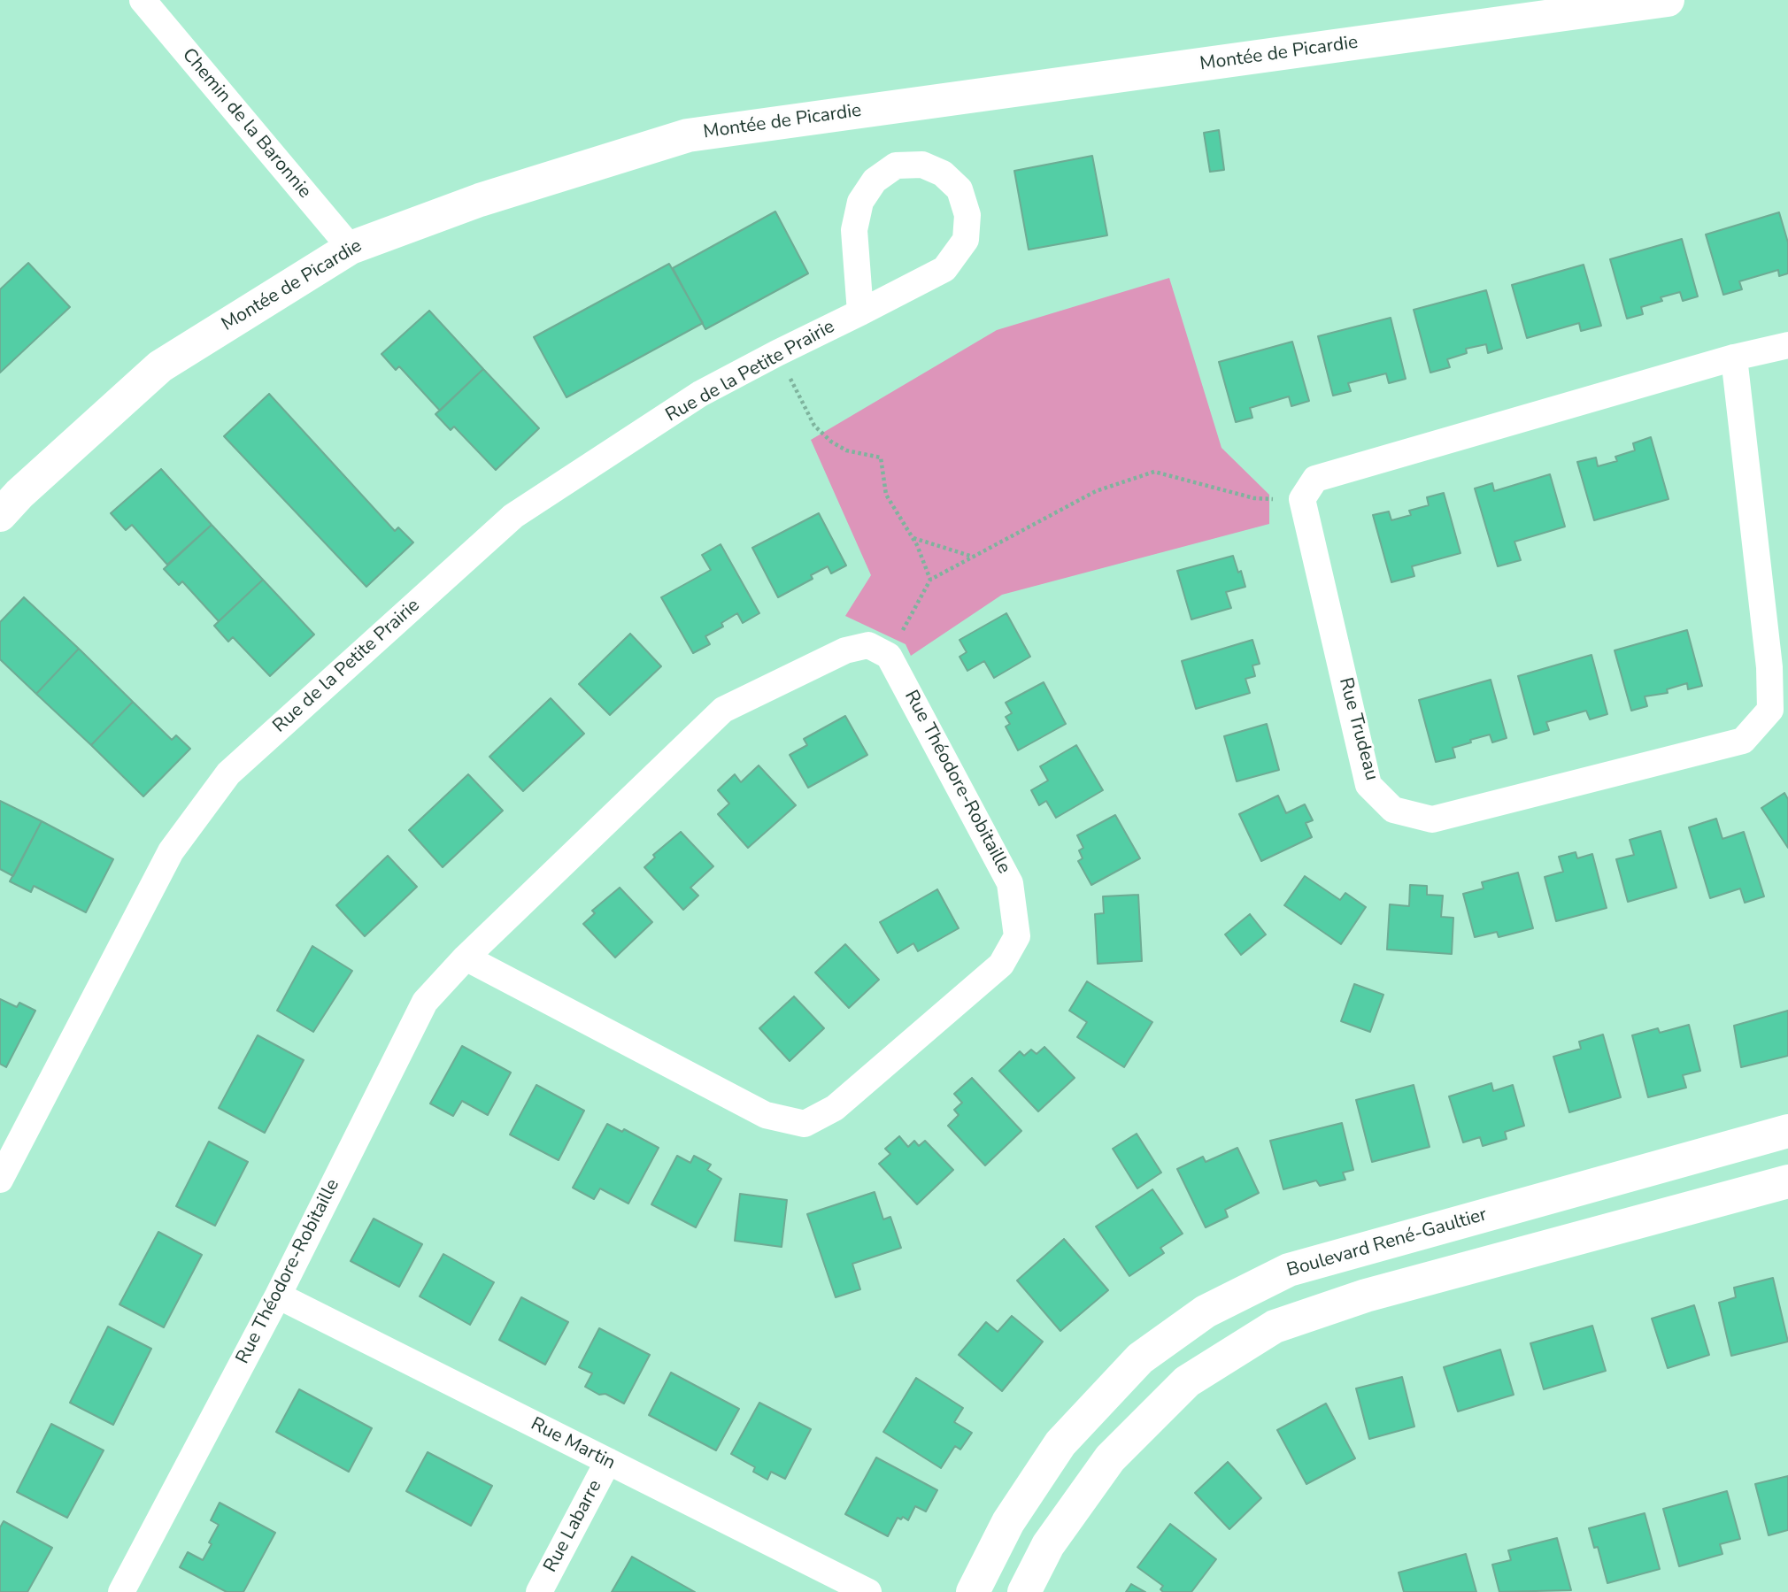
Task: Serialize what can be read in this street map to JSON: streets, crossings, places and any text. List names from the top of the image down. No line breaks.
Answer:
{"streets":{"street":["Montée de Picardie","Chemin de la Baronnie","Rue de la Petite Prairie","Rue Trudeau","Rue Théodore-Robitaille","Boulevard René-Gaultier","Rue Martin","Rue Labarre"]},"crossings":[["Montée de Picardie","Chemin de la Baronnie"],["Rue Théodore-Robitaille","Rue Martin"],["Rue Martin","Rue Labarre"]]}
